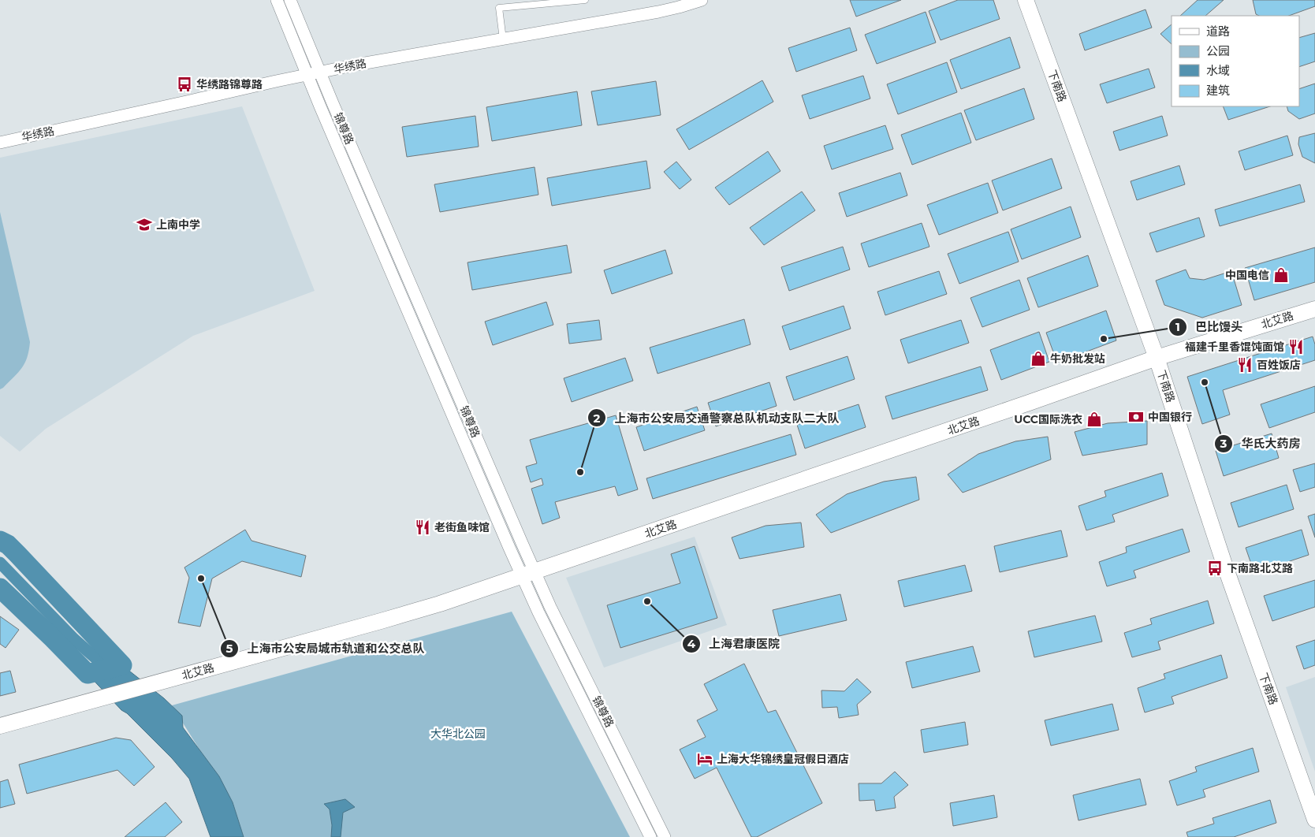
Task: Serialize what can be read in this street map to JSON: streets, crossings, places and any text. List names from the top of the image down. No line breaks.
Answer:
{"streets":{"street":["华绣路","下南路","锦尊路","北艾路"]},"crossings":[["华绣路","锦尊路"],["下南路","北艾路"],["锦尊路","北艾路"]],"parks":["大华北公园"],"places":{"bus stop":["华绣路锦尊路","下南路北艾路"],"school or university":["上南中学"],"shop":["中国电信","牛奶批发站","UCC国际洗衣"],"other":["巴比馒头","华氏大药房","上海市公安局交通警察总队机动支队二大队","上海市公安局城市轨道和公交总队","上海君康医院"],"restaurant":["福建千里香馄饨面馆","百姓饭店","老街鱼味馆"],"bank":["中国银行"],"hotel":["上海大华锦绣皇冠假日酒店"]},"legend":["道路","公园","水域","建筑"]}
